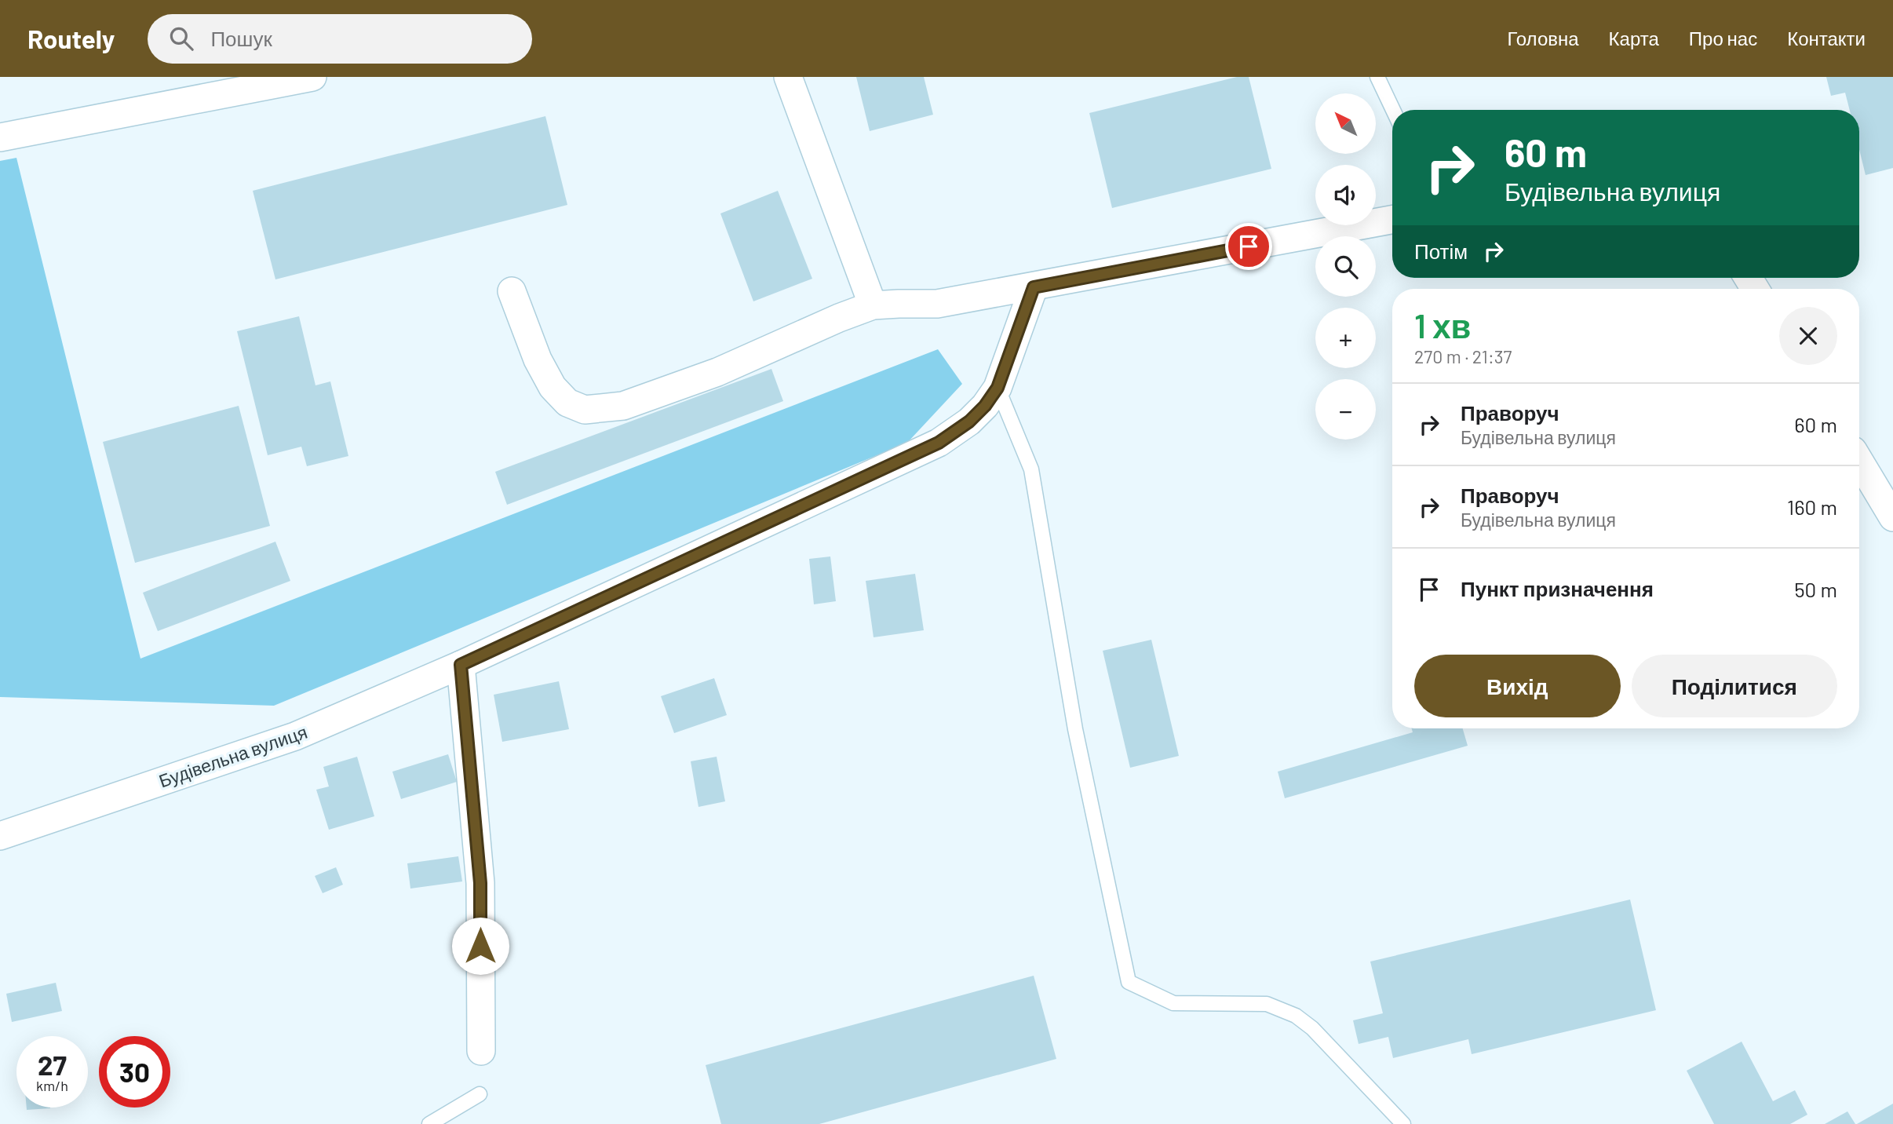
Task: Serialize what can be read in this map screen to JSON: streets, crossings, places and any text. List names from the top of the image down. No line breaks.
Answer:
{"streets":{"street":["Будівельна вулиця"]},"north":"top left","page":{"header":"Routely","search":"Пошук","nav":["Головна","Карта","Про нас","Контакти"],"map_buttons":["+","−"],"turn":["60 m","Будівельна вулиця"],"then":"Потім","heading":["1 хв","270 m · 21:37"],"list":[{"name":"Праворуч","note":"Будівельна вулиця","value":"60 m"},{"name":"Праворуч","note":"Будівельна вулиця","value":"160 m"},{"name":"Пункт призначення","value":"50 m"}],"buttons":["Вихід","Поділитися"],"speed":"27 km/h","limit":"30"}}
